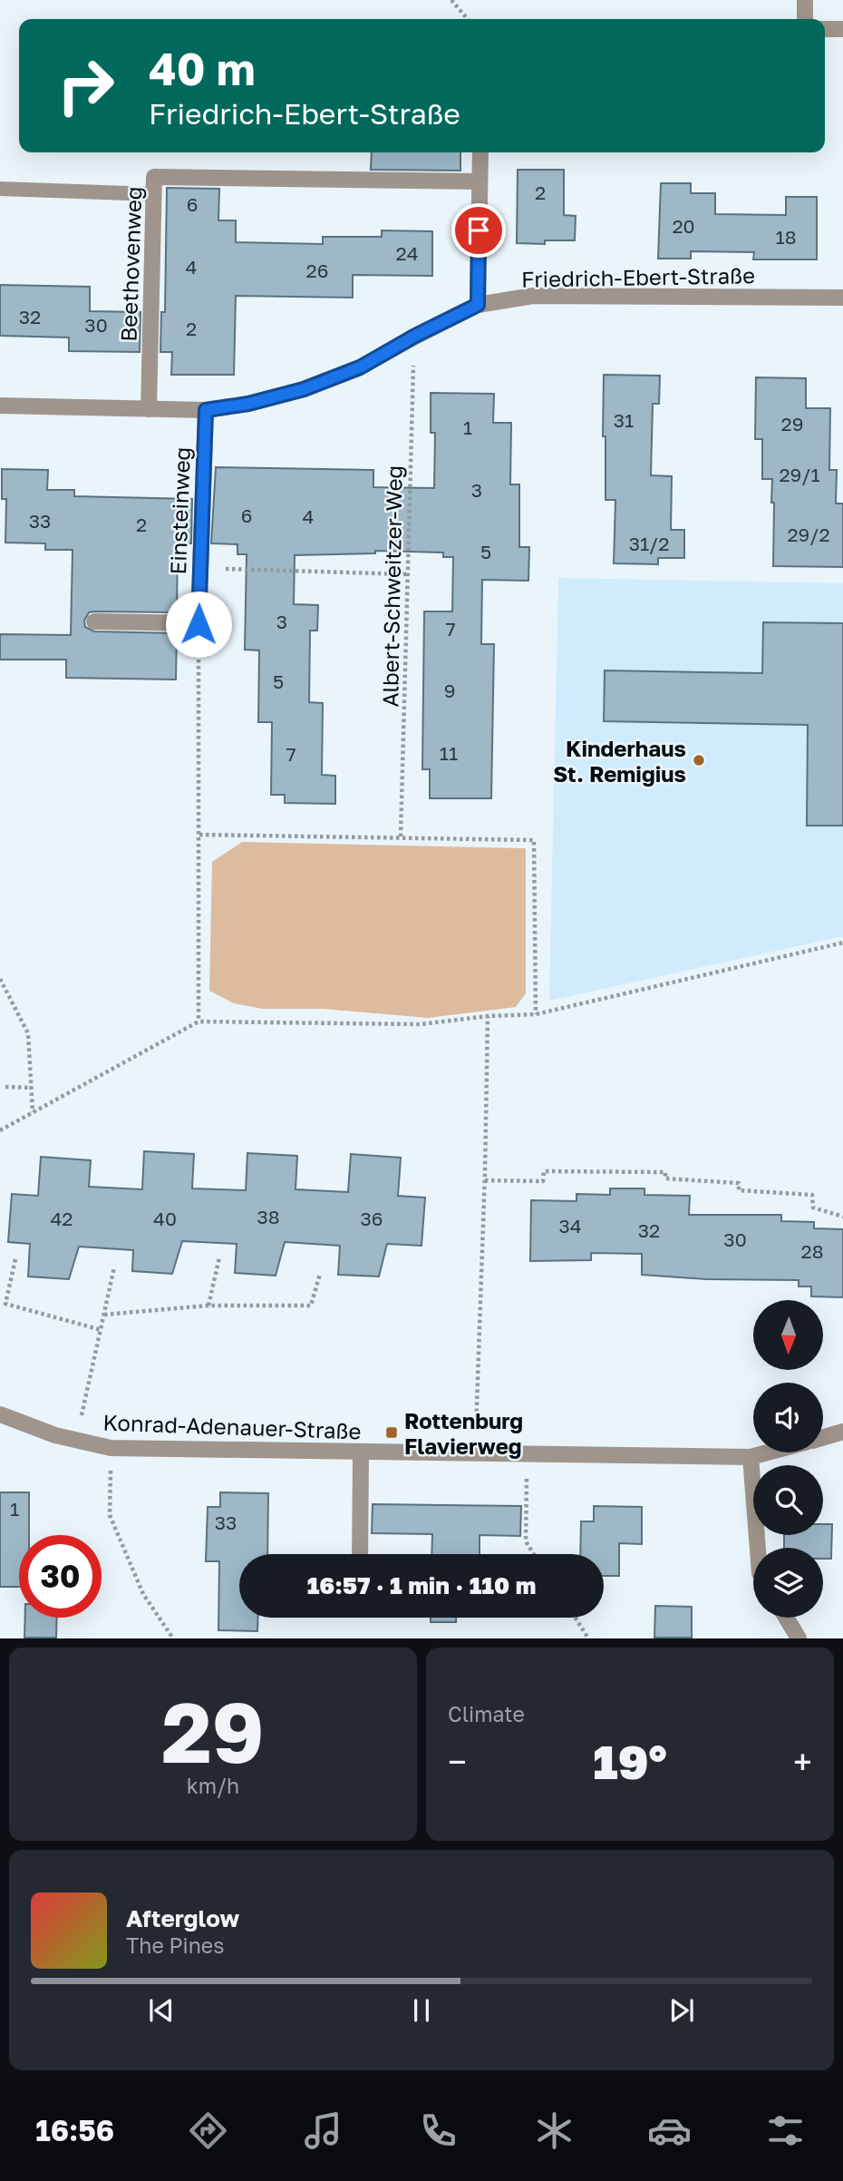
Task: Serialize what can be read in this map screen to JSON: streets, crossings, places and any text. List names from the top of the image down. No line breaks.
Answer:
{"streets":{"street":["Beethovenweg","Friedrich-Ebert-Straße","Einsteinweg","Konrad-Adenauer-Straße"],"path":["Albert-Schweitzer-Weg"]},"crossings":[["Beethovenweg","Friedrich-Ebert-Straße"],["Friedrich-Ebert-Straße","Einsteinweg"],["Friedrich-Ebert-Straße","Albert-Schweitzer-Weg"]],"places":{"other":["Kinderhaus St. Remigius"],"transit":["Rottenburg Flavierweg"]},"house_numbers":["2","6","20","18","24","4","26","32","30","2","31","29","1","29/1","3","6","4","33","2","29/2","31/2","5","3","7","5","9","11","7","38","42","40","36","34","32","30","28","1","33"],"north":"bottom","page":{"turn":["40 m","Friedrich-Ebert-Straße"],"limit":"30","trip":"16:57 · 1 min · 110 m","tile":[["29","km/h"],"Climate"],"heat":["−","19°","+"],"song":["Afterglow","The Pines"],"tabs":"16:56"}}
